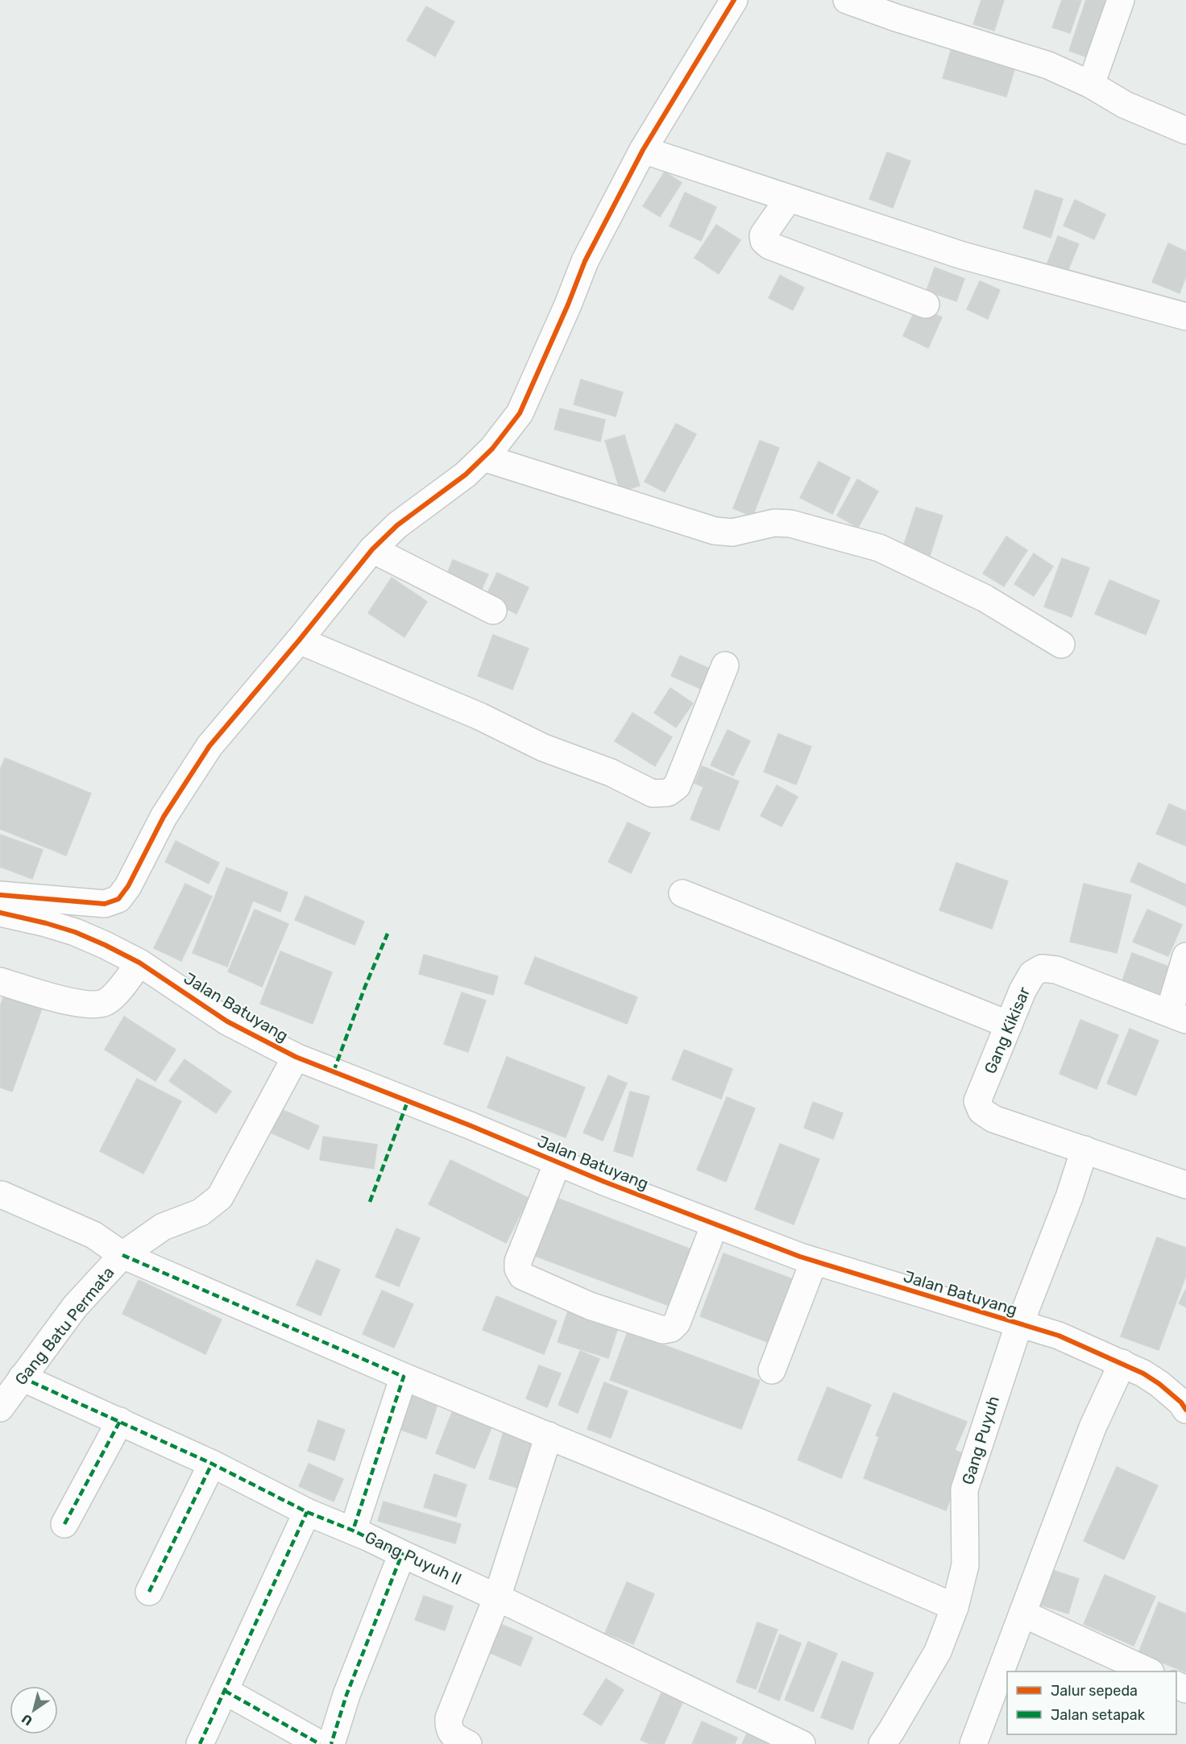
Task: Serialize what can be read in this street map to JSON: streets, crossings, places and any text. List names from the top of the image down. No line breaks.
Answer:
{"streets":{"street":["Jalan Batuyang","Gang Kikisar","Gang Batu Permata","Gang Puyuh","Gang Puyuh II"]},"crossings":[["Jalan Batuyang","Gang Batu Permata"],["Jalan Batuyang","Gang Puyuh"],["Gang Batu Permata","Gang Puyuh II"]],"legend":["Jalur sepeda","Jalan setapak"],"north":"bottom left"}
